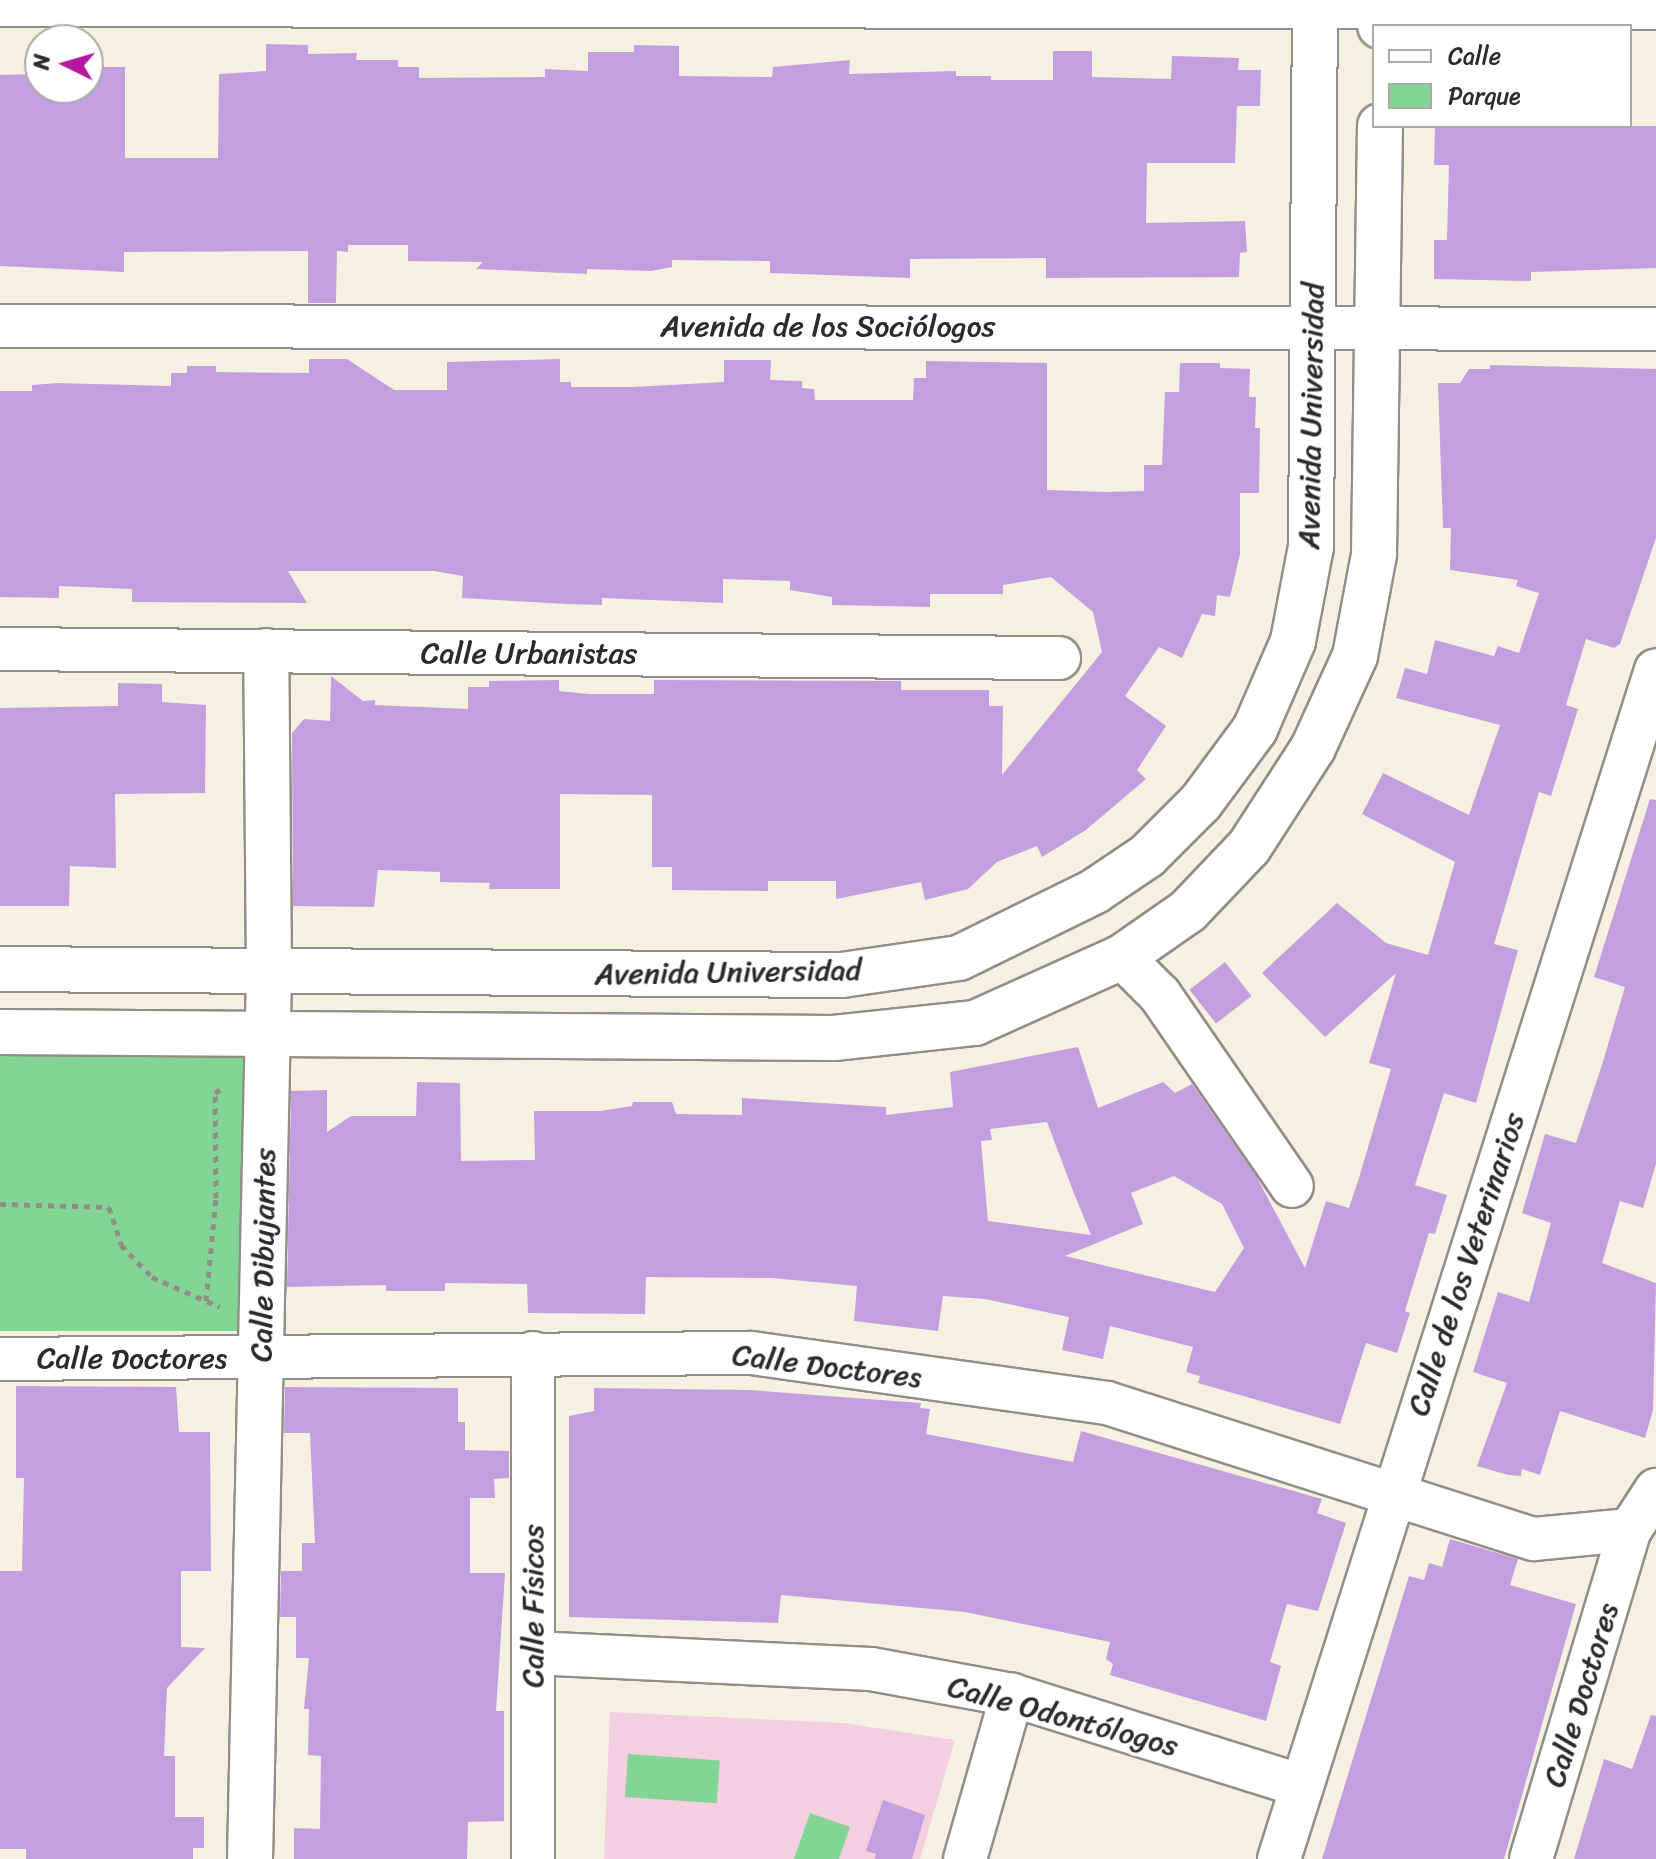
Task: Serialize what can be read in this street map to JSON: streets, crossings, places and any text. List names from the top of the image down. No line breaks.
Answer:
{"streets":{"street":["Avenida de los Sociólogos","Avenida Universidad","Calle Urbanistas","Calle Dibujantes","Calle de los Veterinarios","Calle Doctores","Calle Físicos","Calle Odontólogos"]},"crossings":[["Avenida de los Sociólogos","Avenida Universidad"],["Avenida Universidad","Calle Dibujantes"],["Calle Urbanistas","Calle Dibujantes"],["Calle Dibujantes","Calle Doctores"],["Calle de los Veterinarios","Calle Doctores"],["Calle de los Veterinarios","Calle Odontólogos"],["Calle Doctores","Calle Físicos"],["Calle Físicos","Calle Odontólogos"]],"legend":["Calle","Parque"],"north":"left"}
